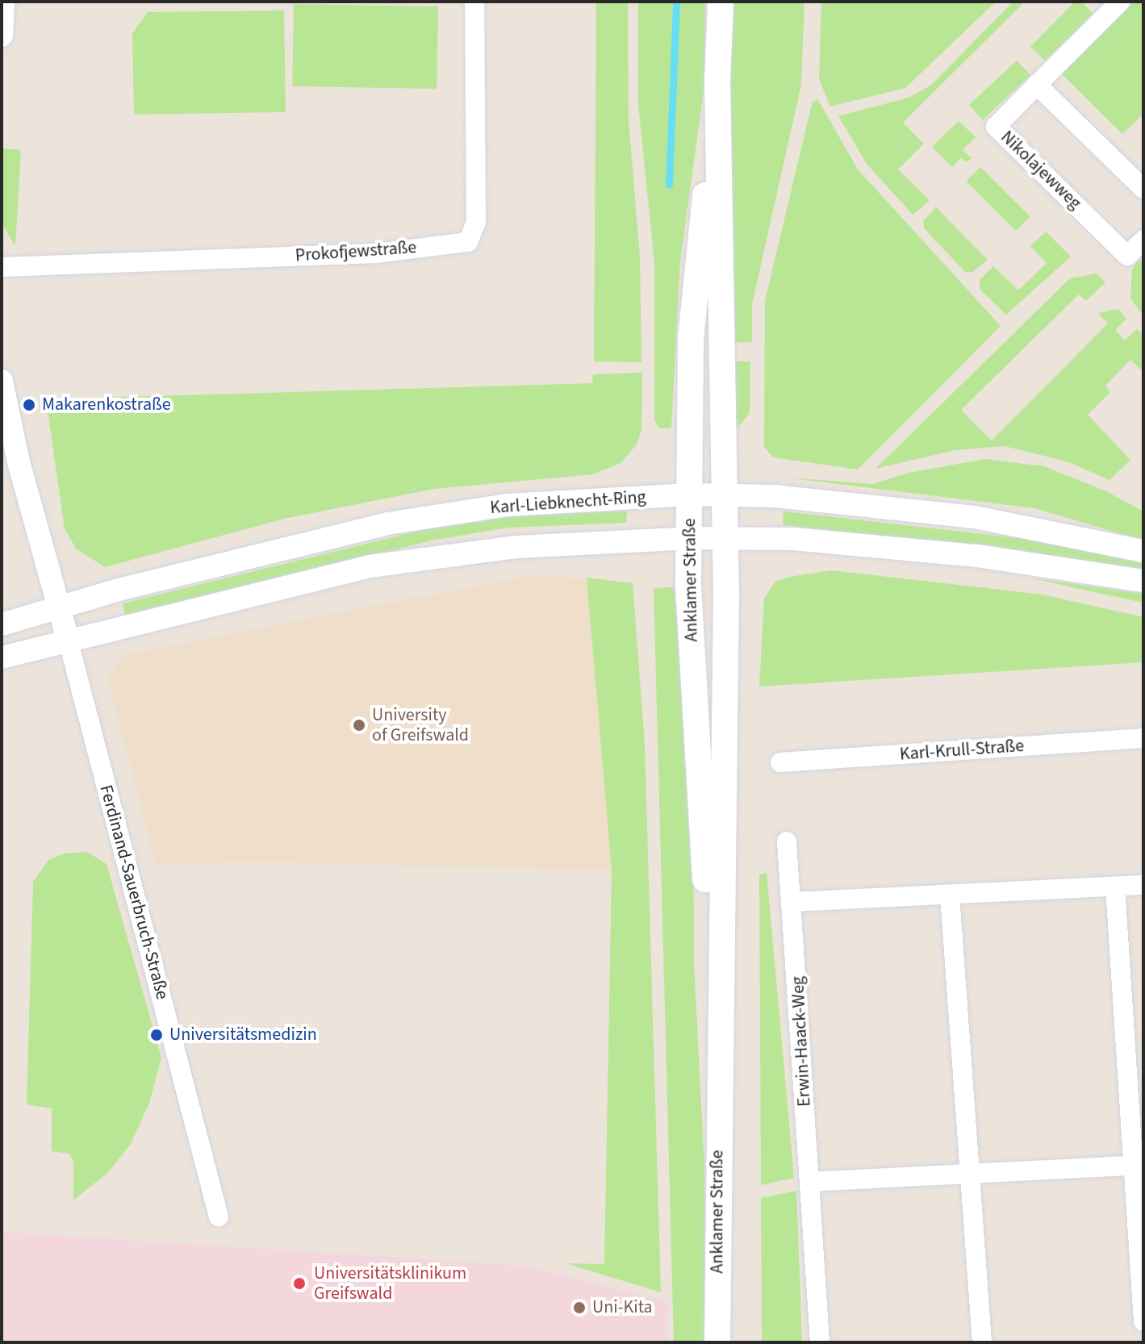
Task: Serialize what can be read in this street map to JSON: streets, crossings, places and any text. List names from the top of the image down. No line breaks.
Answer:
{"streets":{"main road":["Anklamer Straße"],"street":["Nikolajewweg","Prokofjewstraße","Karl-Liebknecht-Ring","Karl-Krull-Straße","Ferdinand-Sauerbruch-Straße","Erwin-Haack-Weg"]},"crossings":[["Karl-Liebknecht-Ring","Anklamer Straße"]],"places":["Makarenkostraße","University of Greifswald","Universitätsmedizin","Universitätsklinikum Greifswald","Uni-Kita"]}
